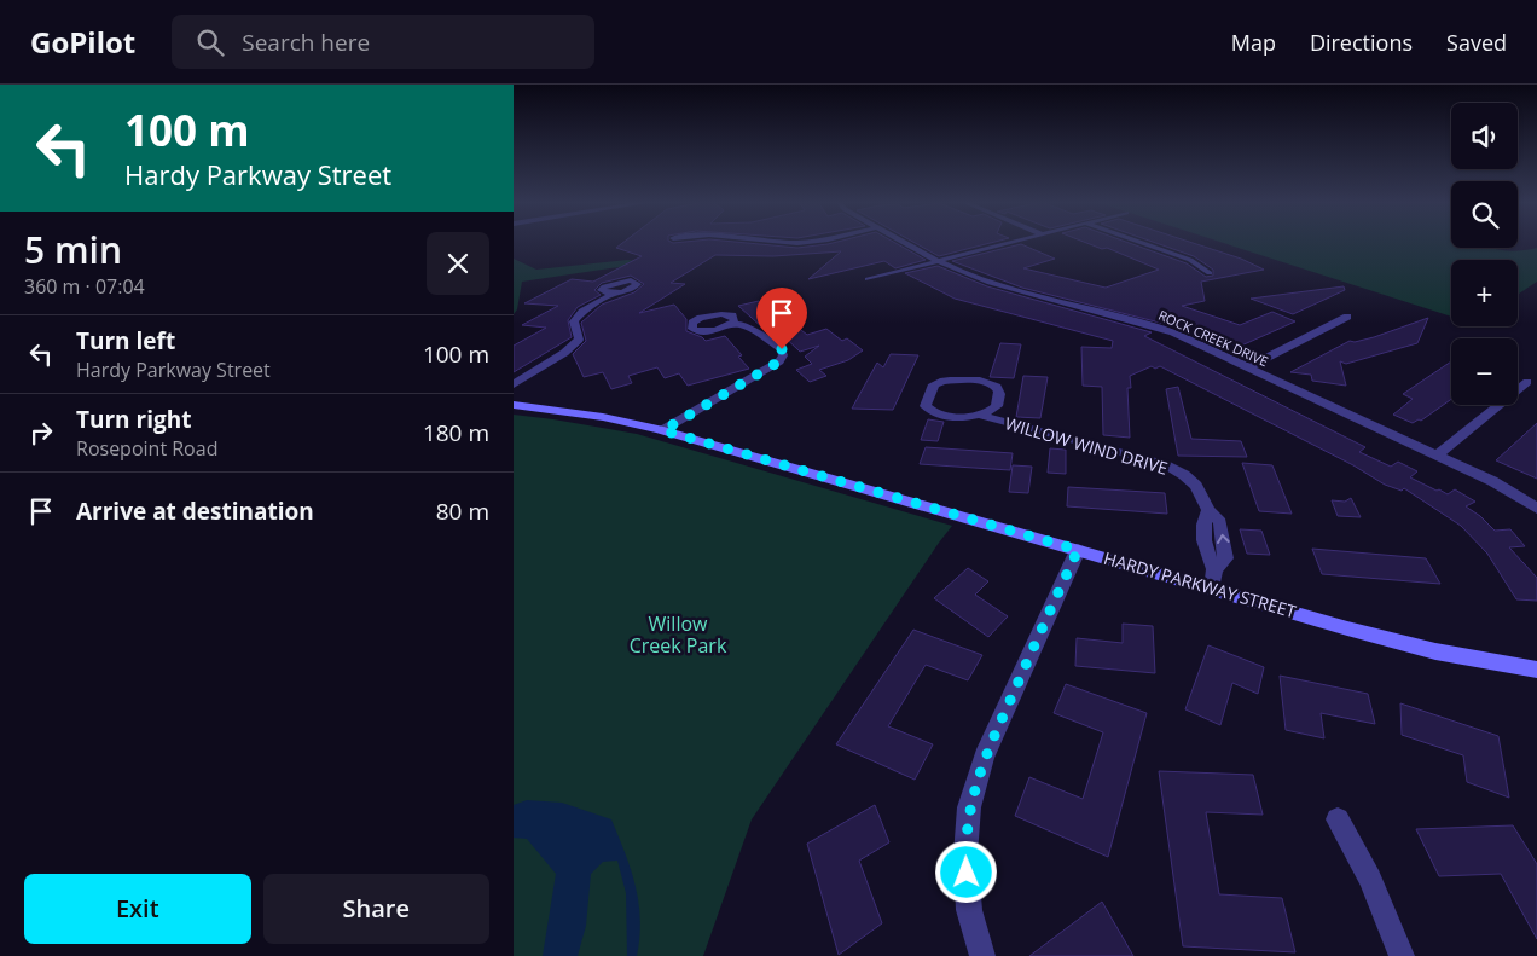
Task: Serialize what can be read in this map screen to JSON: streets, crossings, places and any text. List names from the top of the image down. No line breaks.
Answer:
{"streets":{"main road":["HARDY PARKWAY STREET"],"street":["ROCK CREEK DRIVE","WILLOW WIND DRIVE"]},"crossings":[["WILLOW WIND DRIVE","HARDY PARKWAY STREET"]],"parks":["Willow Creek Park"],"page":{"header":"GoPilot","search":"Search here","nav":["Map","Directions","Saved"],"turn":["100 m","Hardy Parkway Street"],"map_buttons":["+","−"],"heading":["5 min","360 m · 07:04"],"list":[{"name":"Turn left","note":"Hardy Parkway Street","value":"100 m"},{"name":"Turn right","note":"Rosepoint Road","value":"180 m"},{"name":"Arrive at destination","value":"80 m"}],"buttons":["Exit","Share"]}}
